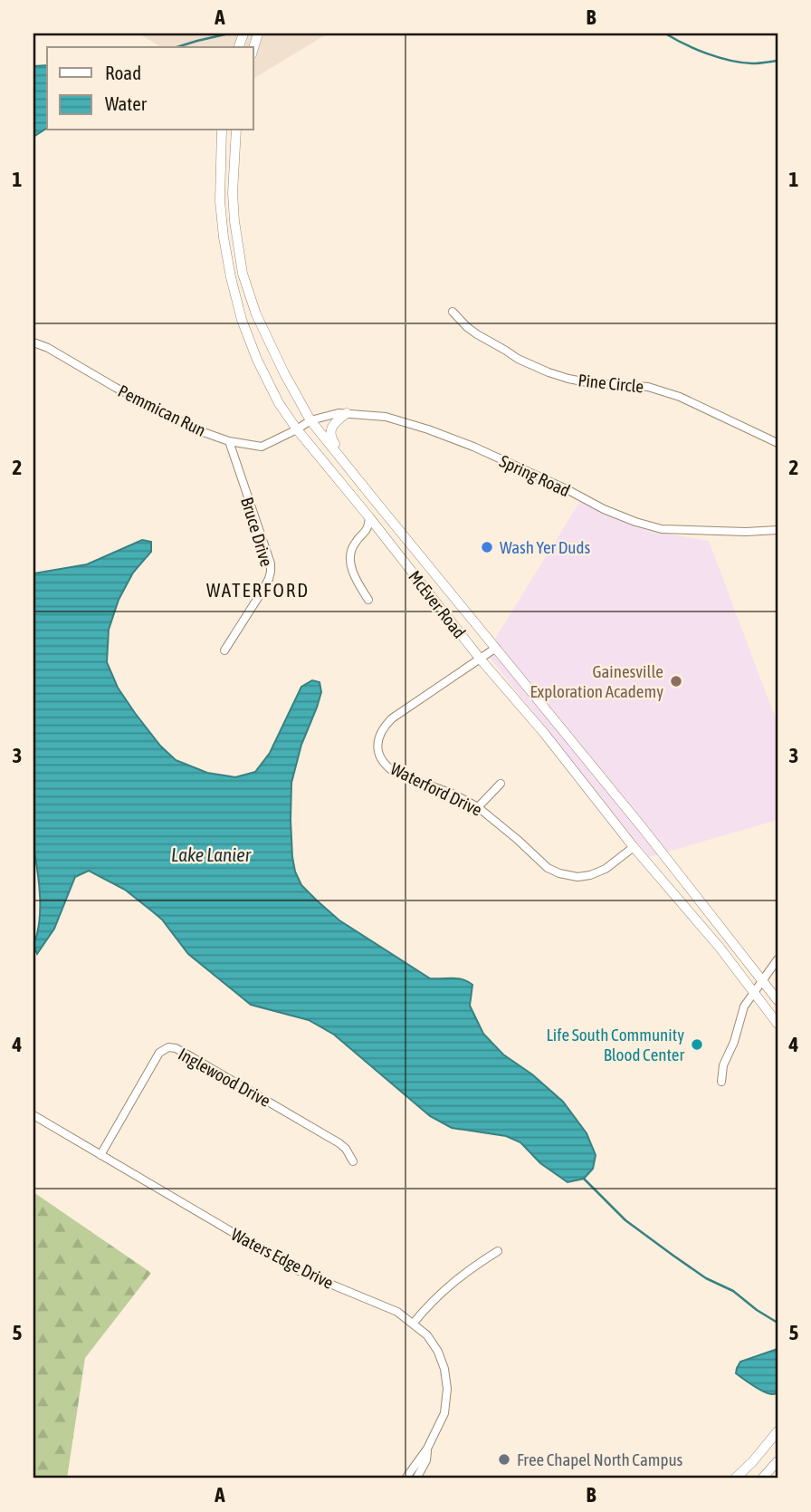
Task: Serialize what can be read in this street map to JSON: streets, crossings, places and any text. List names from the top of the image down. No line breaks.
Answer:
{"streets":{"main road":["McEver Road"],"street":["Pine Circle","Pemmican Run","Spring Road","Bruce Drive","Waterford Drive","Inglewood Drive","Waters Edge Drive"]},"crossings":[["Pemmican Run","Spring Road"],["Pemmican Run","Bruce Drive"],["Pemmican Run","McEver Road"],["Spring Road","McEver Road"],["McEver Road","Waterford Drive"],["Inglewood Drive","Waters Edge Drive"]],"districts":["WATERFORD"],"water":["Lake Lanier"],"places":["Wash Yer Duds","Gainesville Exploration Academy","Life South Community Blood Center","Free Chapel North Campus"],"legend":["Road","Water"],"grid":{"columns":["A","B"],"rows":["1","2","3","4","5"]}}
